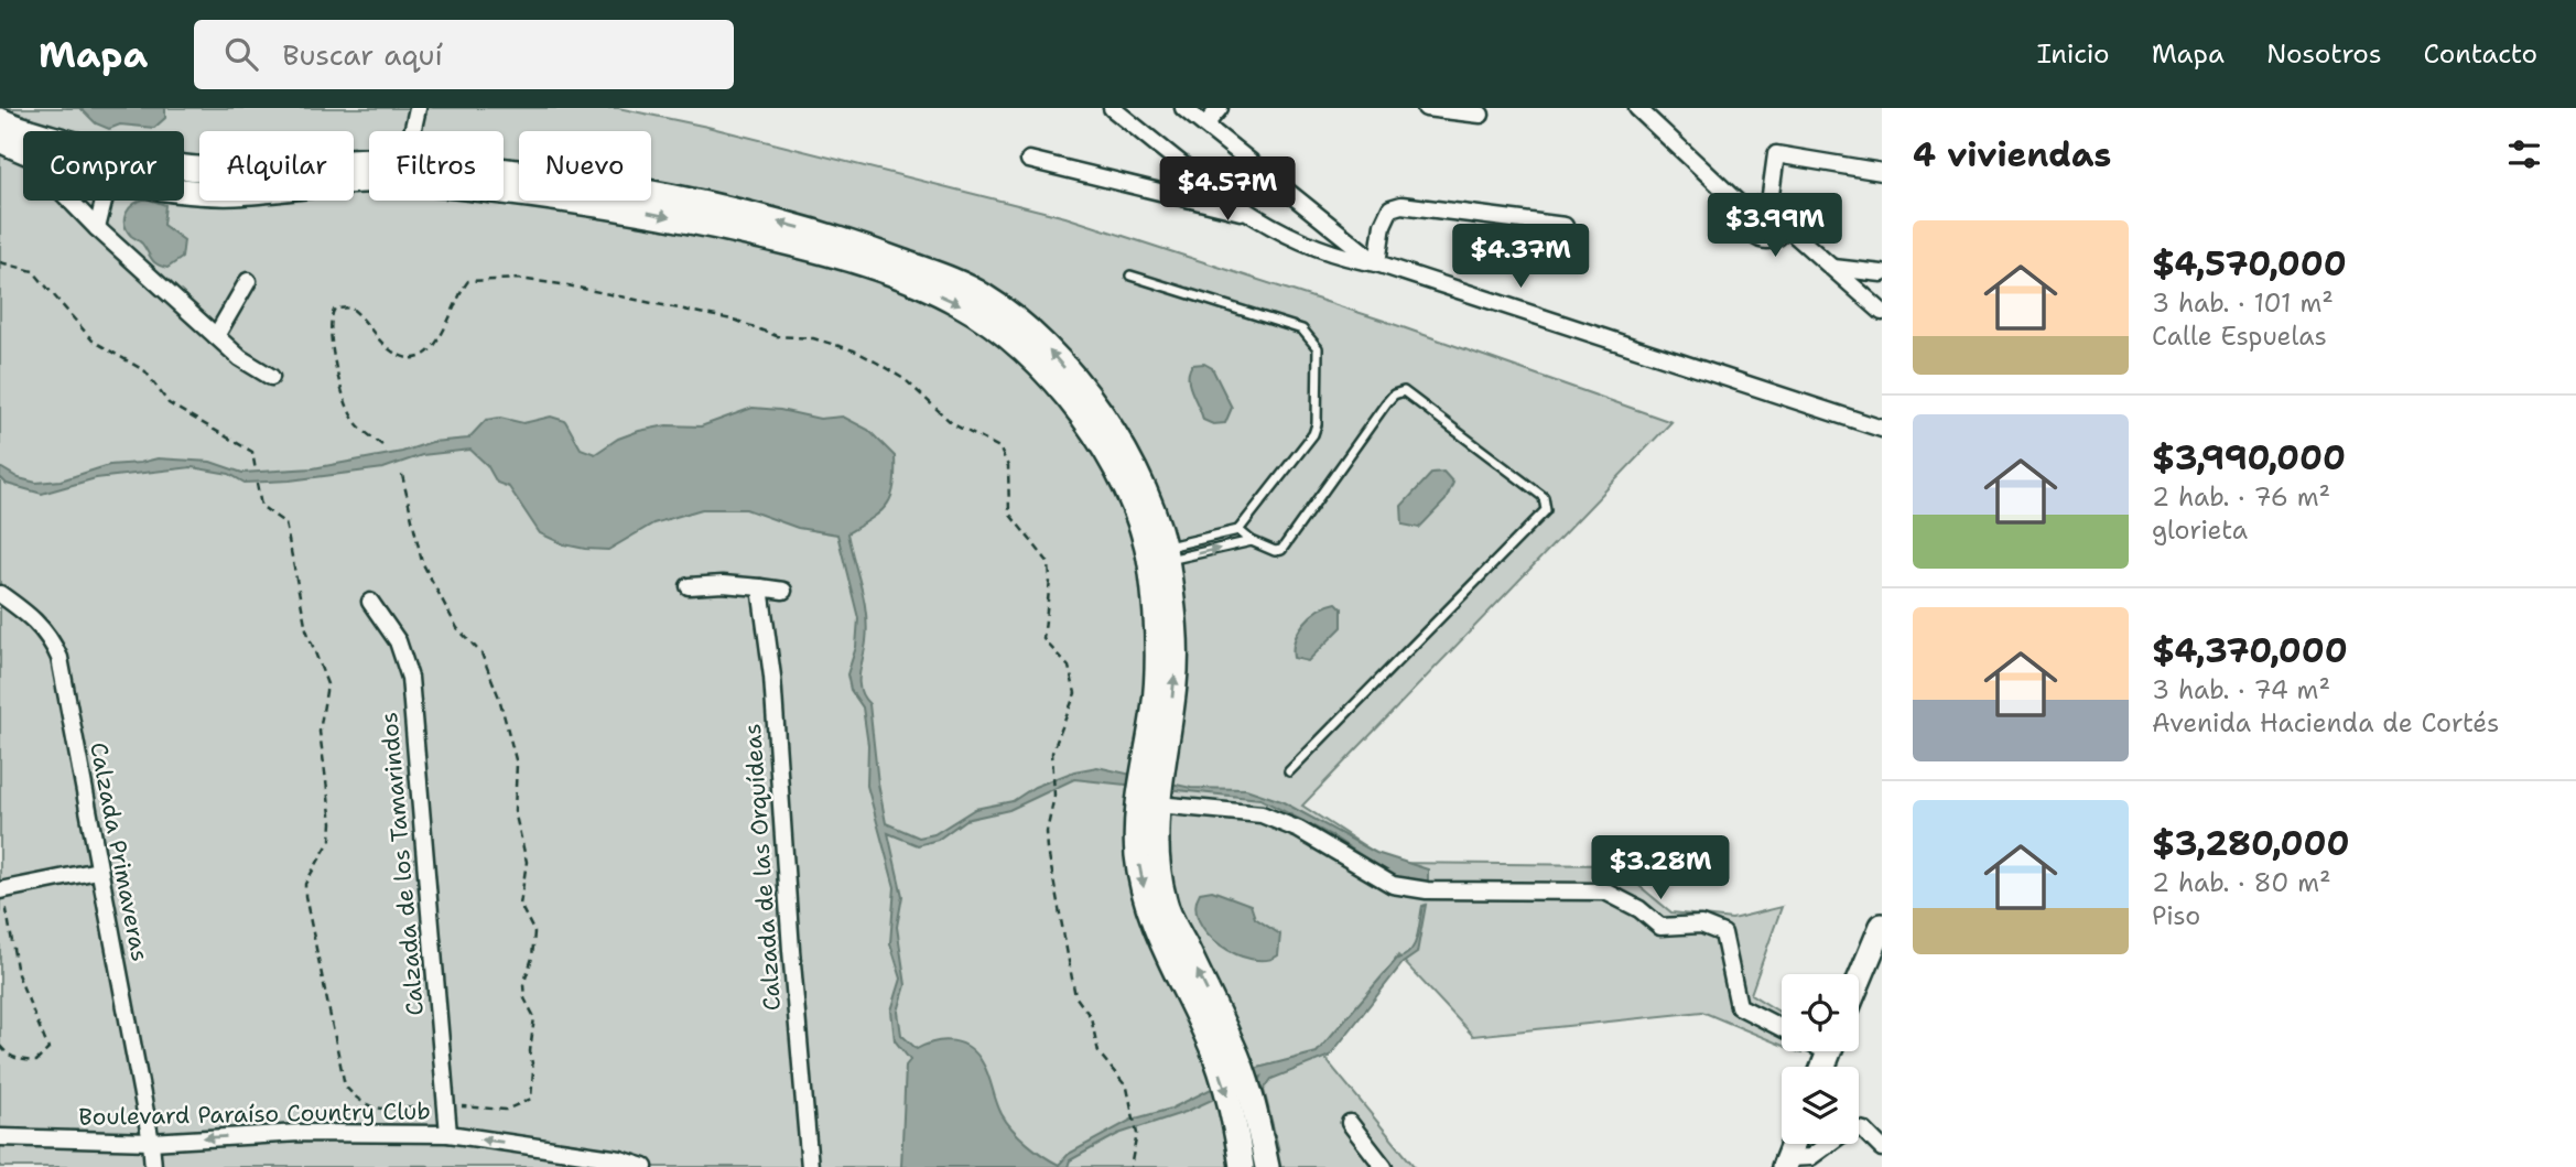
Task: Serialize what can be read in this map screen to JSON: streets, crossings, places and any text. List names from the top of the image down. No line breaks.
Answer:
{"streets":{"street":["Calzada Primaveras","Calzada de los Tamarindos","Calzada de las Orquídeas","Boulevard Paraíso Country Club"]},"crossings":[["Calzada Primaveras","Boulevard Paraíso Country Club"],["Calzada de los Tamarindos","Boulevard Paraíso Country Club"]],"one_way":["Boulevard Paraíso Country Club"],"page":{"header":"Mapa","search":"Buscar aquí","nav":["Inicio","Mapa","Nosotros","Contacto"],"heading":"4 viviendas","chip":["Comprar","Alquilar","Filtros","Nuevo"],"price":["$4.57M","$3.99M","$4.37M","$3.28M"],"list":[{"name":"$4,570,000","note":"3 hab. · 101 m² · Calle Espuelas"},{"name":"$3,990,000","note":"2 hab. · 76 m² · glorieta"},{"name":"$4,370,000","note":"3 hab. · 74 m² · Avenida Hacienda de Cortés"},{"name":"$3,280,000","note":"2 hab. · 80 m² · Piso"}]}}
